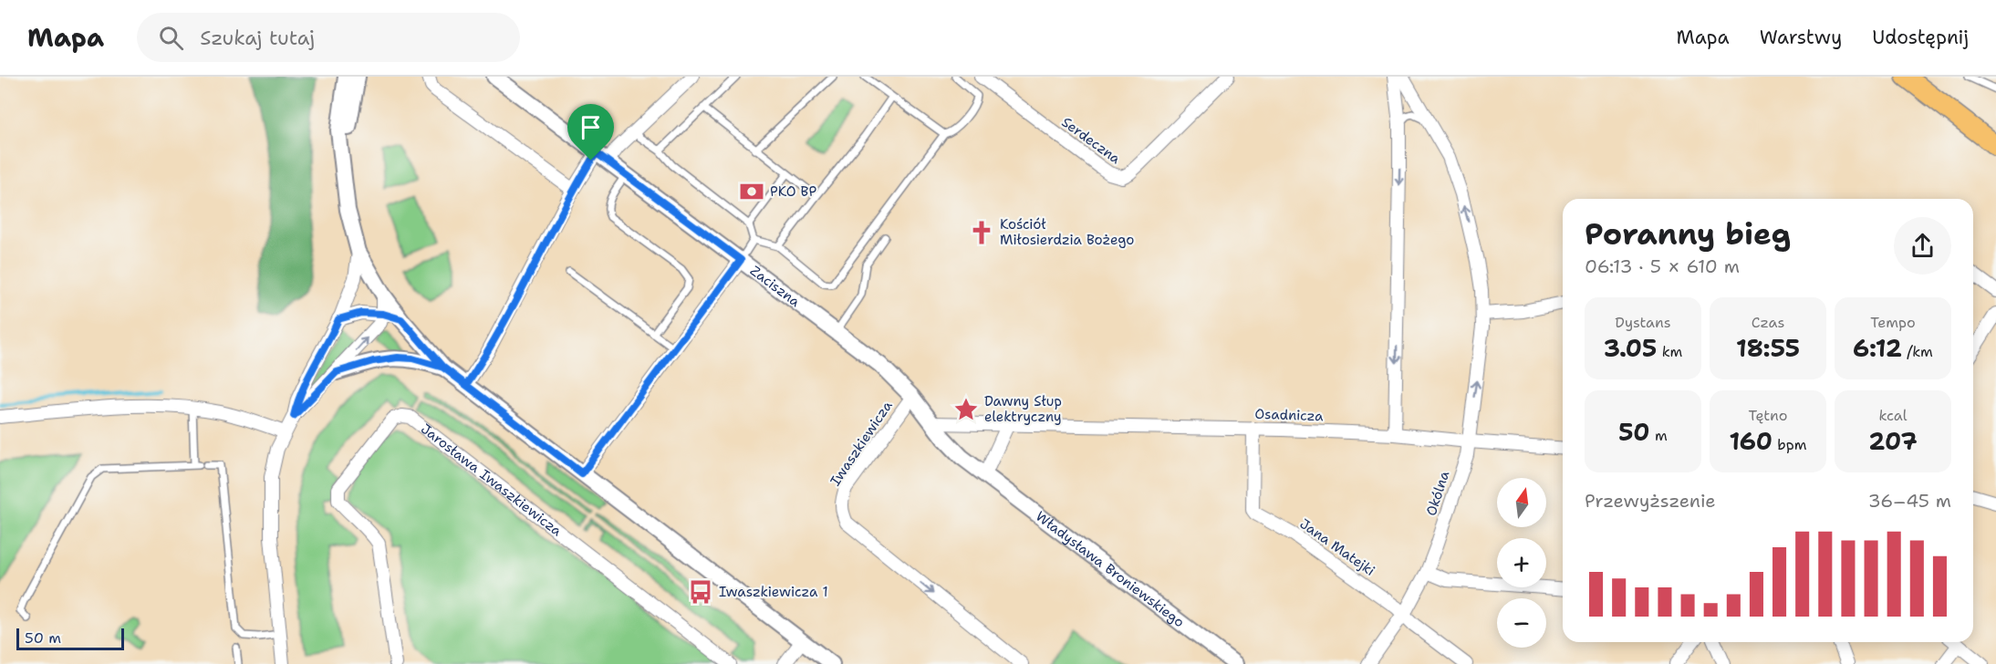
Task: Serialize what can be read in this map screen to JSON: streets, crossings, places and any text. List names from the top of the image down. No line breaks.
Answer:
{"streets":{"street":["Serdeczna","Zaciszna","Osadnicza","Iwaszkiewicza","Jarosława Iwaszkiewicza","Okólna","Jana Matejki","Władysława Broniewskiego"]},"crossings":[["Zaciszna","Iwaszkiewicza"],["Zaciszna","Władysława Broniewskiego"],["Osadnicza","Okólna"],["Osadnicza","Jana Matejki"],["Okólna","Jana Matejki"]],"places":{"bank":["PKO BP"],"church":["Kościół Miłosierdzia Bożego"],"place":["Dawny Słup elektryczny"],"bus stop":["Iwaszkiewicza 1"]},"scale_bar":"50 m","north":"top","page":{"header":"Mapa","search":"Szukaj tutaj","nav":["Mapa","Warstwy","Udostępnij"],"heading":["Poranny bieg","06:13 · 5 × 610 m"],"stats":[["Dystans","3.05 km"],["Czas","18:55"],["Tempo","6:12 /km"],["50 m"],["Tętno","160 bpm"],["kcal","207"]],"map_buttons":["+","−"],"chart":["Przewyższenie","36–45 m"],"scale":"50 m"}}
